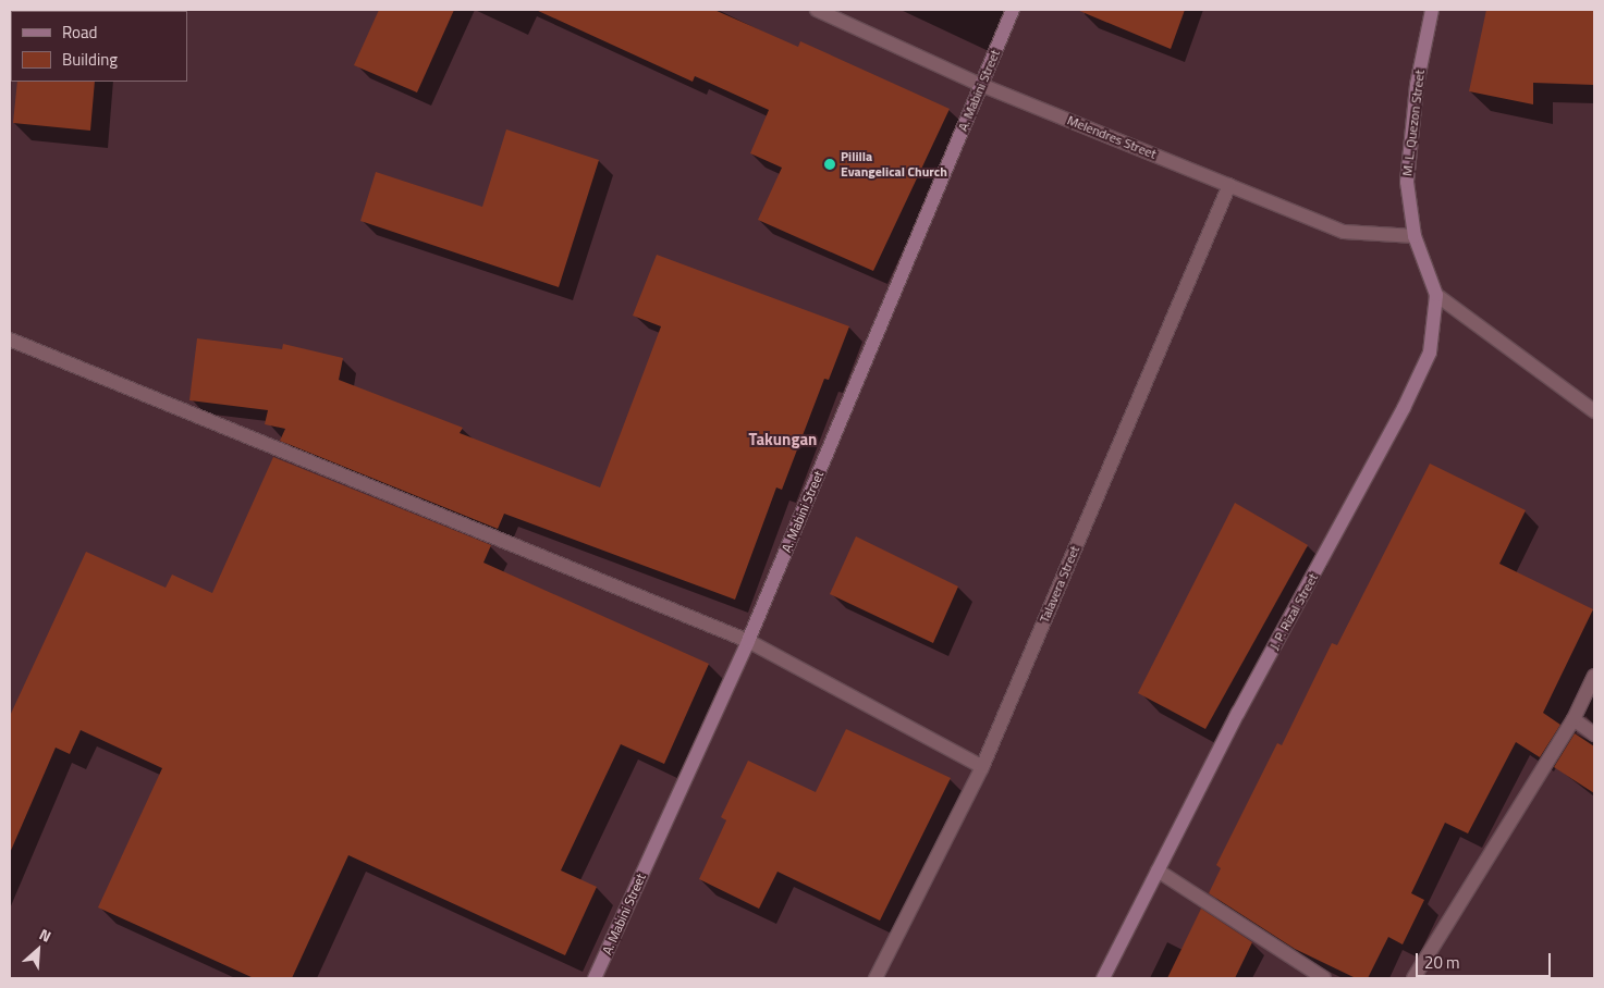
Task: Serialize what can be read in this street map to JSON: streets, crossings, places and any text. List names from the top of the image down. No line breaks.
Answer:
{"streets":{"main road":["A. Mabini Street","M. L. Quezon Street","J. P. Rizal Street"],"street":["Melendres Street","Talavera Street"]},"crossings":[["A. Mabini Street","Melendres Street"],["M. L. Quezon Street","Melendres Street"],["M. L. Quezon Street","J. P. Rizal Street"],["Melendres Street","Talavera Street"],["Melendres Street","J. P. Rizal Street"]],"districts":["Takungan"],"places":["Pililla Evangelical Church"],"legend":["Road","Building"],"scale_bar":"20 m","north":"top right"}
